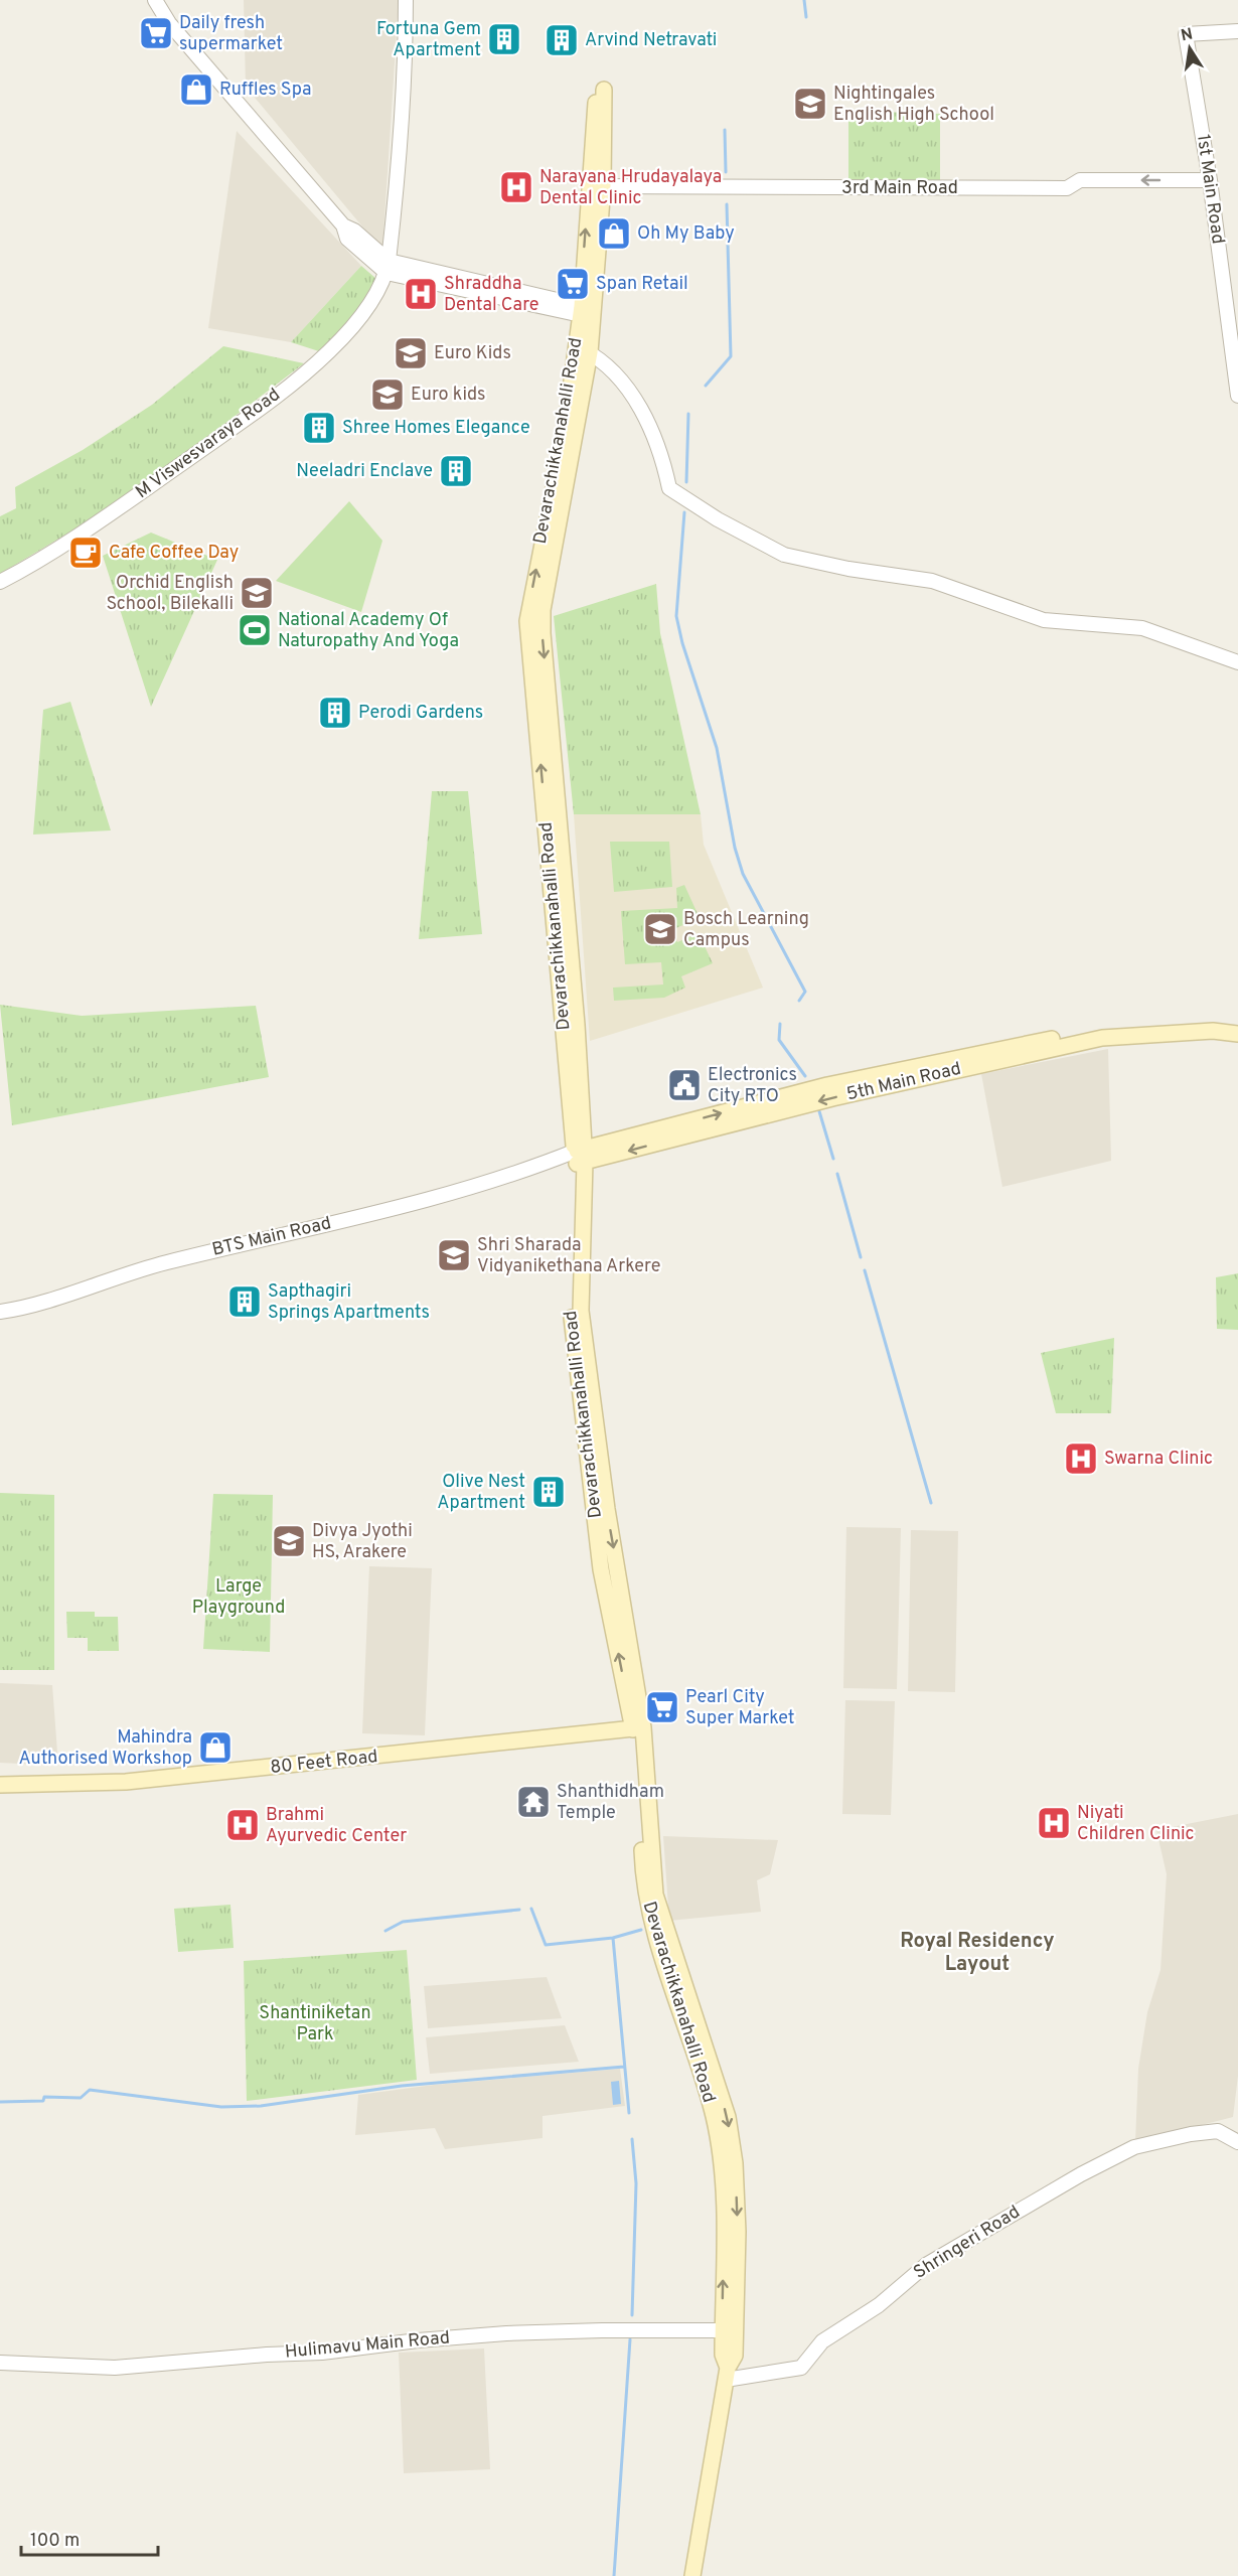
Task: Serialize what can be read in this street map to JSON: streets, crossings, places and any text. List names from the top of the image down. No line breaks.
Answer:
{"streets":{"main road":["Devarachikkanahalli Road","5th Main Road","80 Feet Road"],"street":["3rd Main Road","1st Main Road","M Viswesvaraya Road","BTS Main Road","Shringeri Road","Hulimavu Main Road"]},"crossings":[["3rd Main Road","1st Main Road"],["3rd Main Road","Devarachikkanahalli Road"],["Devarachikkanahalli Road","5th Main Road"],["Devarachikkanahalli Road","BTS Main Road"],["Devarachikkanahalli Road","80 Feet Road"],["Devarachikkanahalli Road","Shringeri Road"],["Devarachikkanahalli Road","Hulimavu Main Road"],["5th Main Road","BTS Main Road"]],"one_way":["3rd Main Road"],"districts":["Royal Residency Layout"],"parks":["Large Playground","Shantiniketan Park"],"places":{"supermarket":["Daily fresh supermarket","Span Retail","Pearl City Super Market"],"building":["Fortuna Gem Apartment","Arvind Netravati","Shree Homes Elegance","Neeladri Enclave","Perodi Gardens","Sapthagiri Springs Apartments","Olive Nest Apartment"],"shop":["Ruffles Spa","Oh My Baby","Mahindra Authorised Workshop"],"school or university":["Nightingales English High School","Euro Kids","Euro kids","Orchid English School, Bilekalli","Bosch Learning Campus","Shri Sharada Vidyanikethana Arkere","Divya Jyothi HS, Arakere"],"hospital":["Narayana Hrudayalaya Dental Clinic","Shraddha Dental Care","Swarna Clinic","Niyati Children Clinic","Brahmi Ayurvedic Center"],"cafe":["Cafe Coffee Day"],"sports":["National Academy Of Naturopathy And Yoga"],"public building":["Electronics City RTO"],"temple":["Shanthidham Temple"]},"scale_bar":"100 m","north":"top"}
